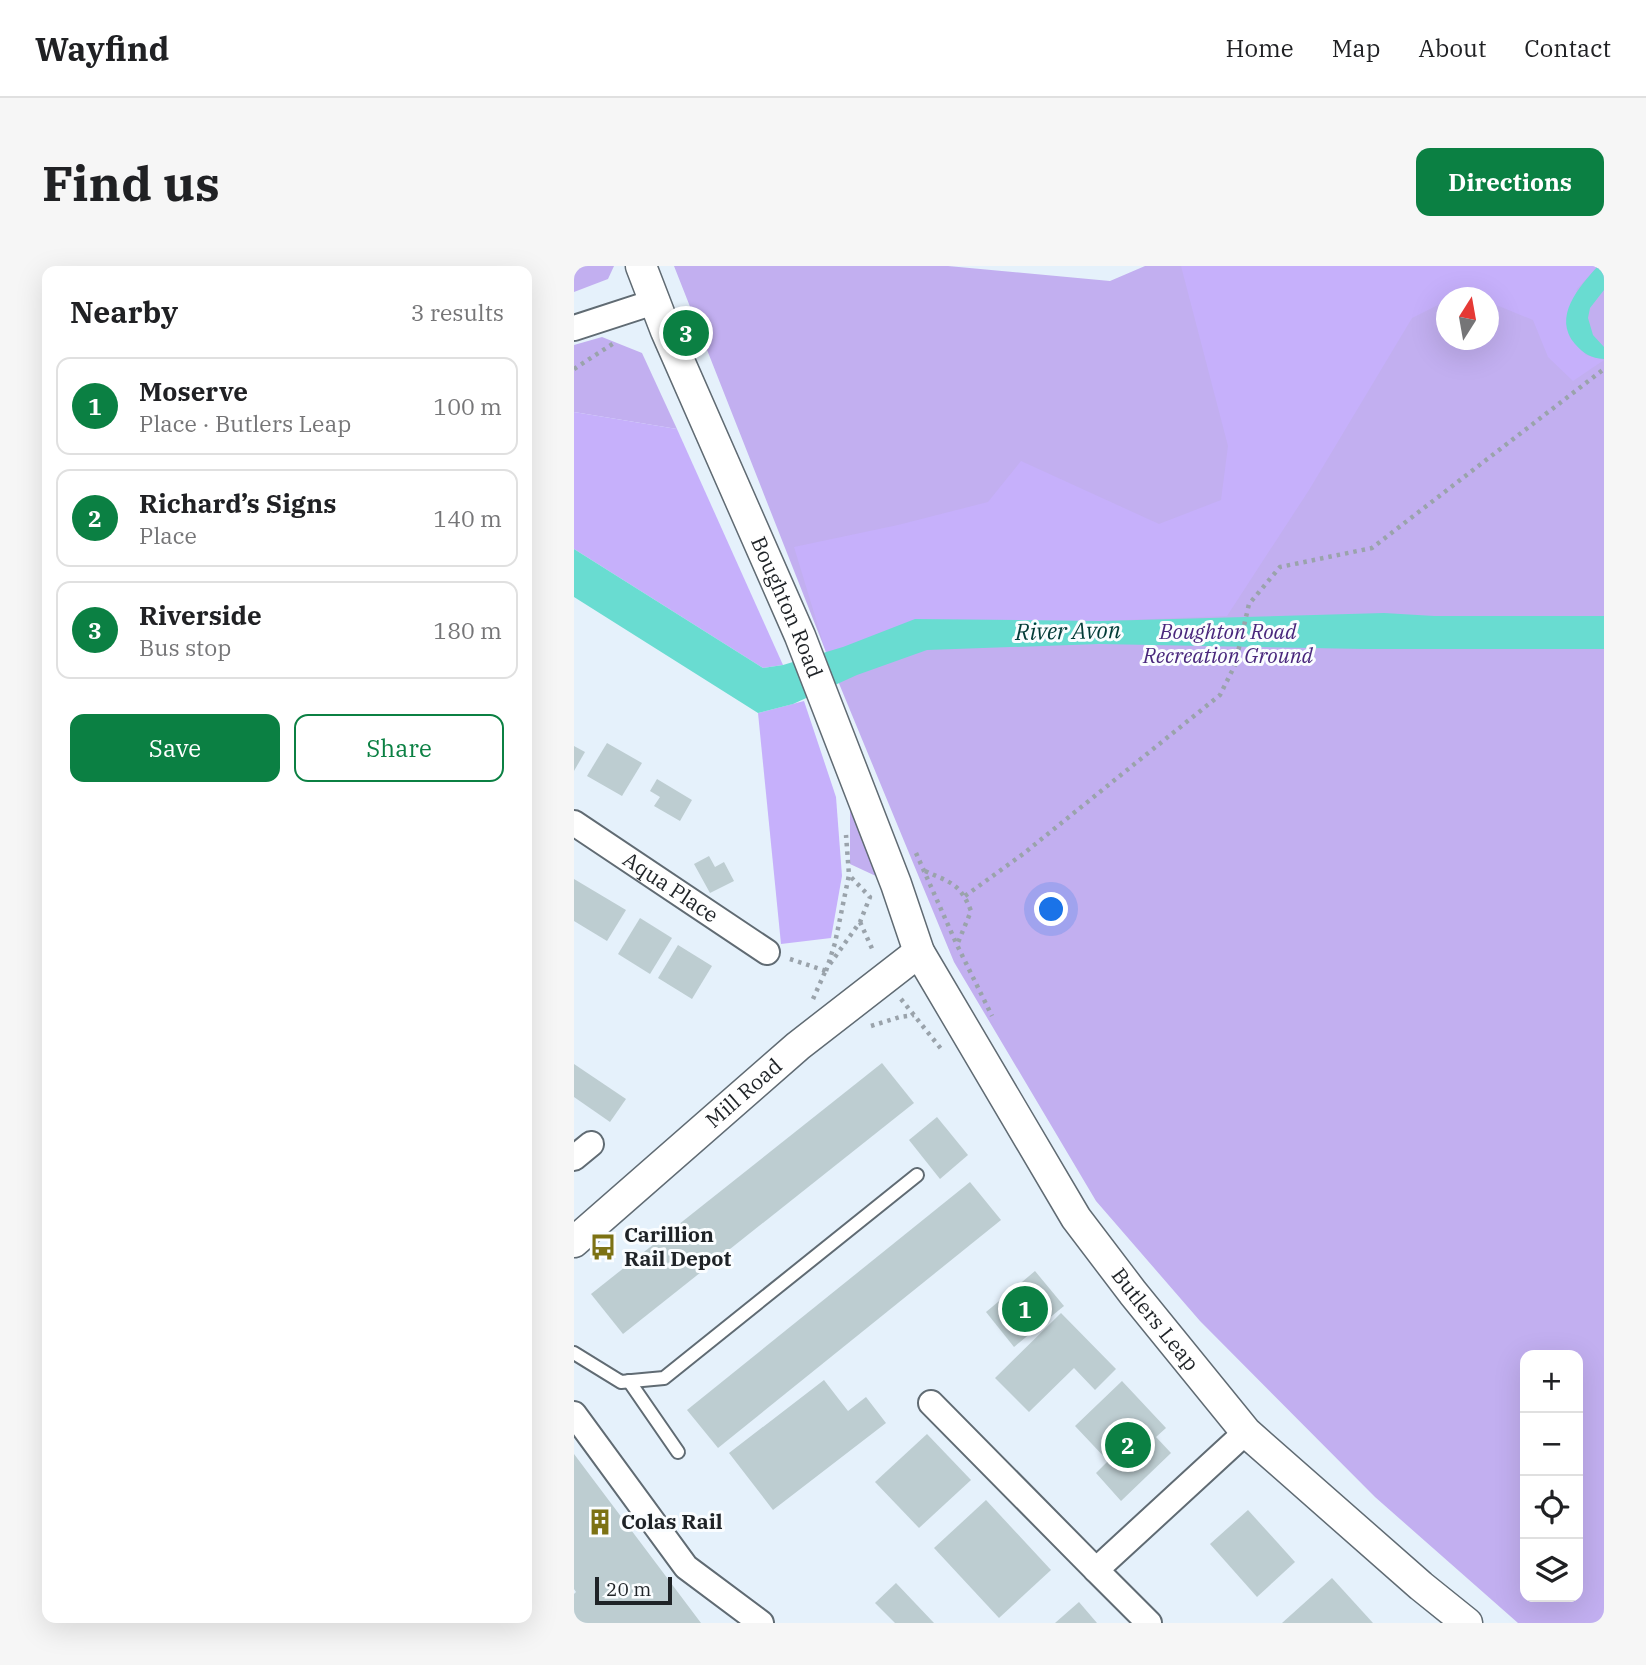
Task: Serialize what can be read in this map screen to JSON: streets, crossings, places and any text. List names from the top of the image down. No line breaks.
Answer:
{"streets":{"street":["Boughton Road","Aqua Place","Mill Road","Butlers Leap"]},"crossings":[["Boughton Road","Mill Road"],["Boughton Road","Butlers Leap"],["Mill Road","Butlers Leap"]],"water":["River Avon"],"parks":["Boughton Road Recreation Ground"],"places":{"bus stop":["Carillion Rail Depot"],"building":["Colas Rail"]},"scale_bar":"20 m","north":"top","page":{"header":"Wayfind","nav":["Home","Map","About","Contact"],"buttons":["Directions",["Save","Share"]],"title":"Find us","heading":["Nearby","3 results"],"pins":["3","1","2"],"list":[{"mark":"1","name":"Moserve","note":"Place · Butlers Leap","value":"100 m"},{"mark":"2","name":"Richard’s Signs","note":"Place","value":"140 m"},{"mark":"3","name":"Riverside","note":"Bus stop","value":"180 m"}],"map_buttons":["+","−"],"scale":"20 m"}}
